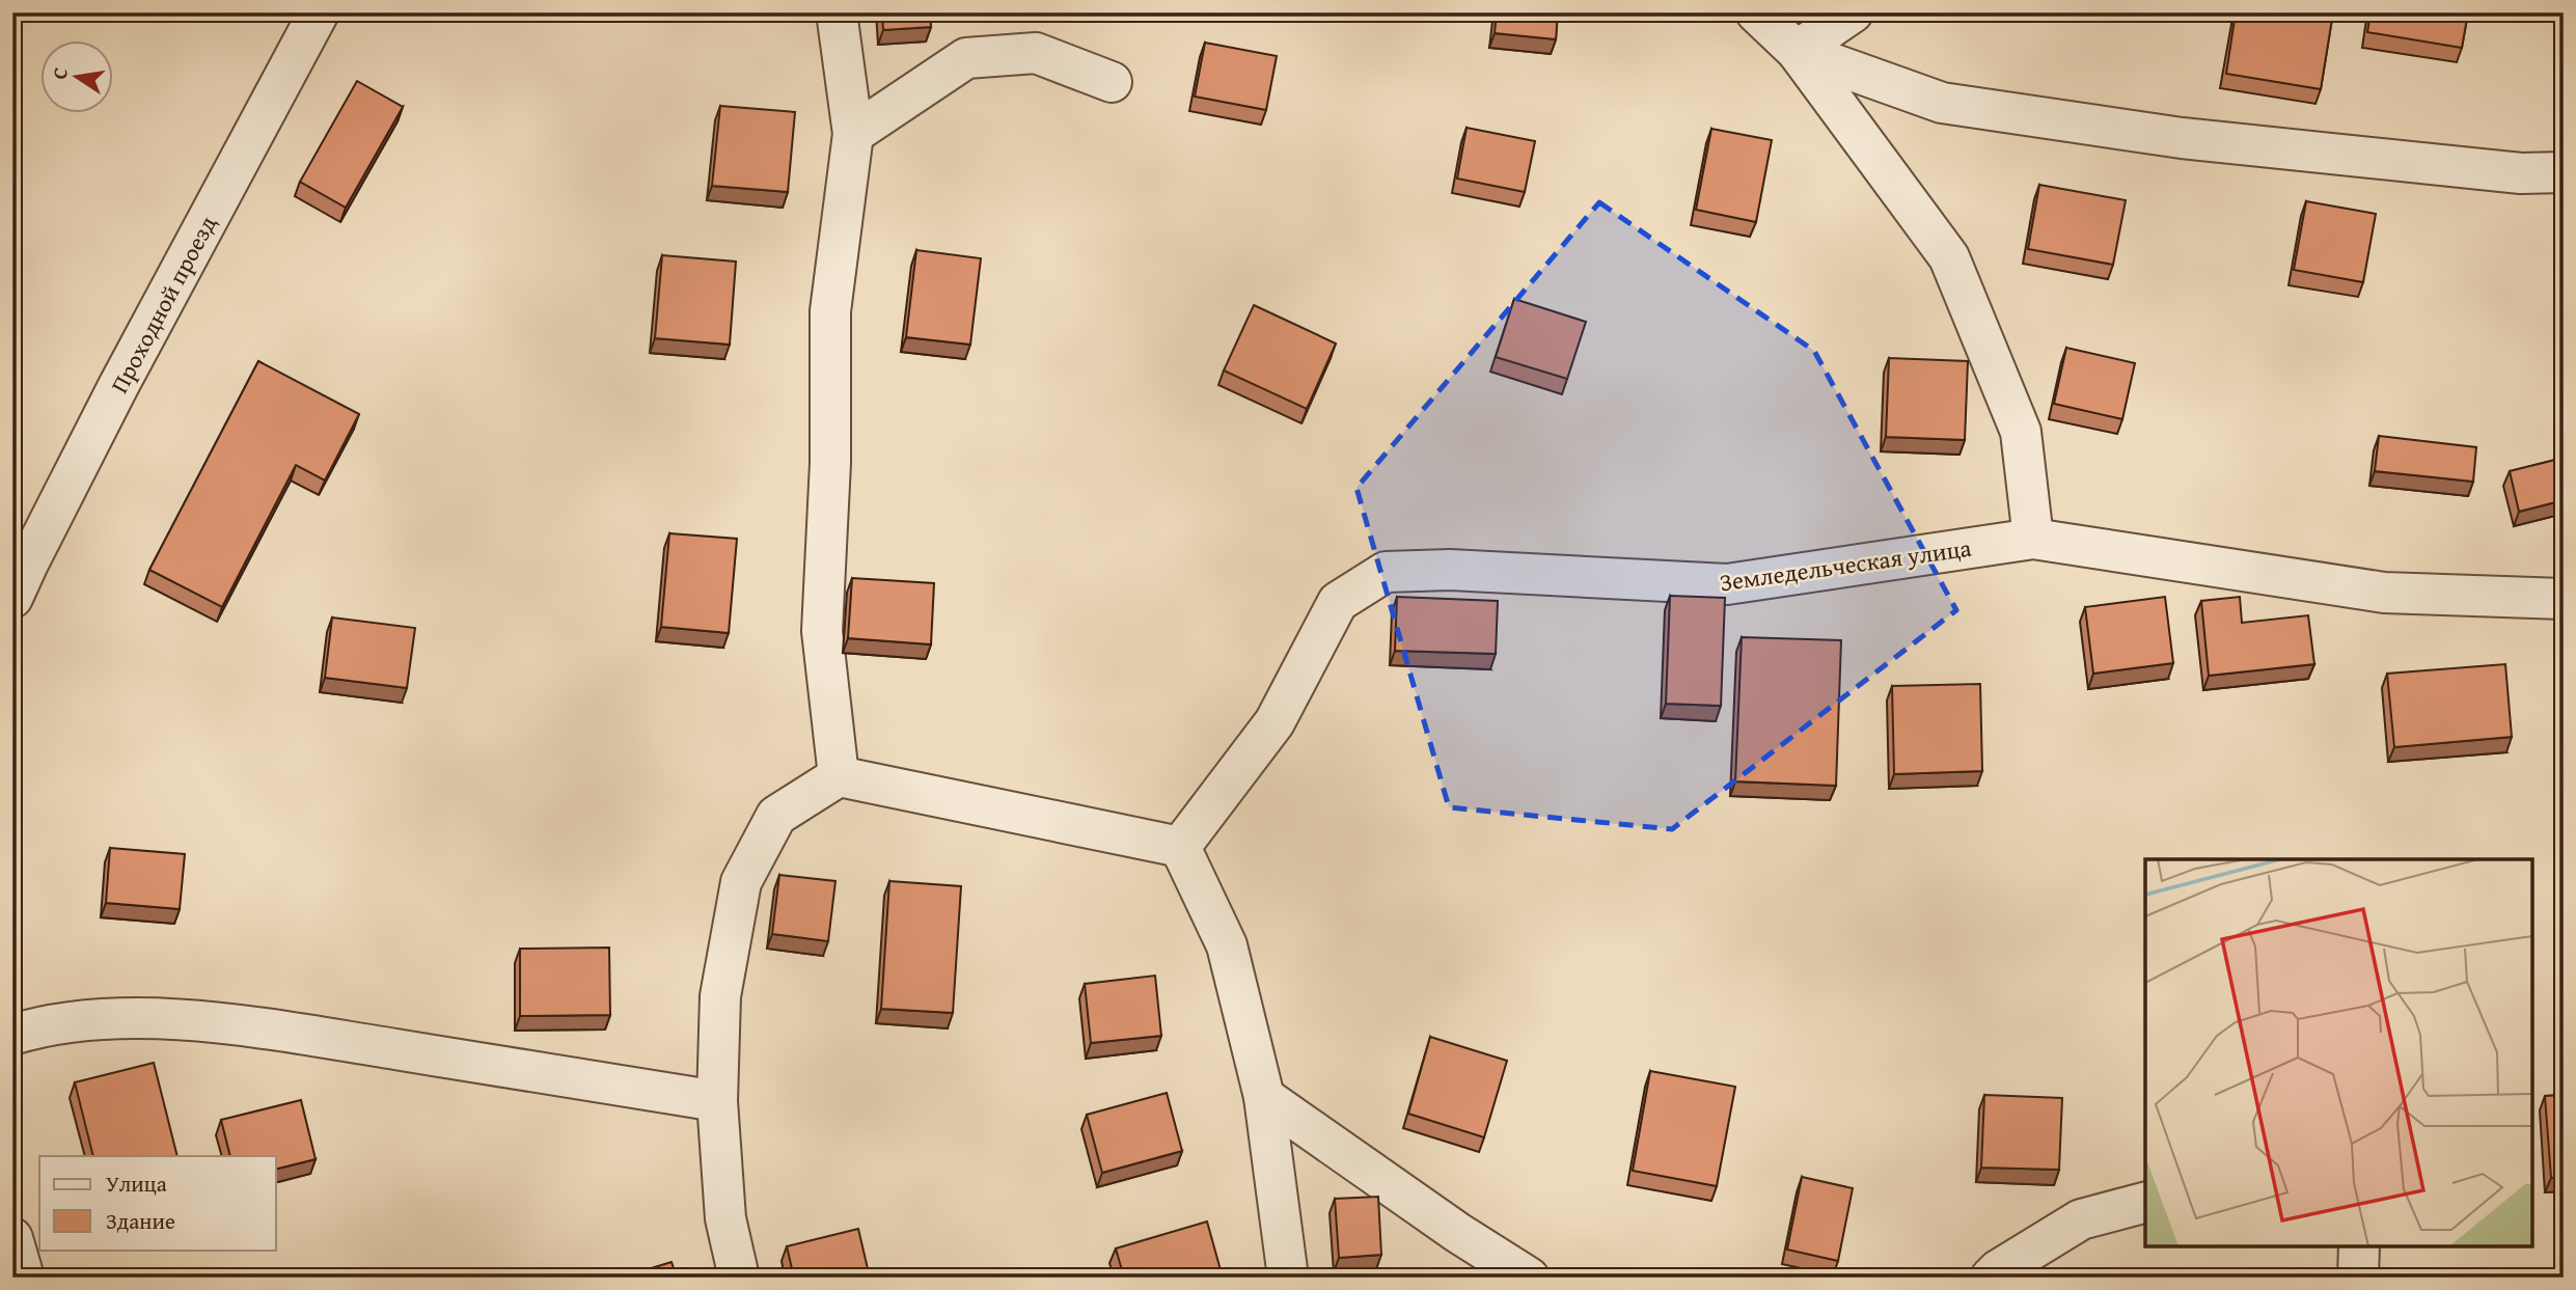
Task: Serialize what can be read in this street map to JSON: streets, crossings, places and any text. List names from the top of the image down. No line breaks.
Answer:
{"streets":{"street":["Проходной проезд","Земледельческая улица"]},"legend":["Улица","Здание"],"north":"left"}
